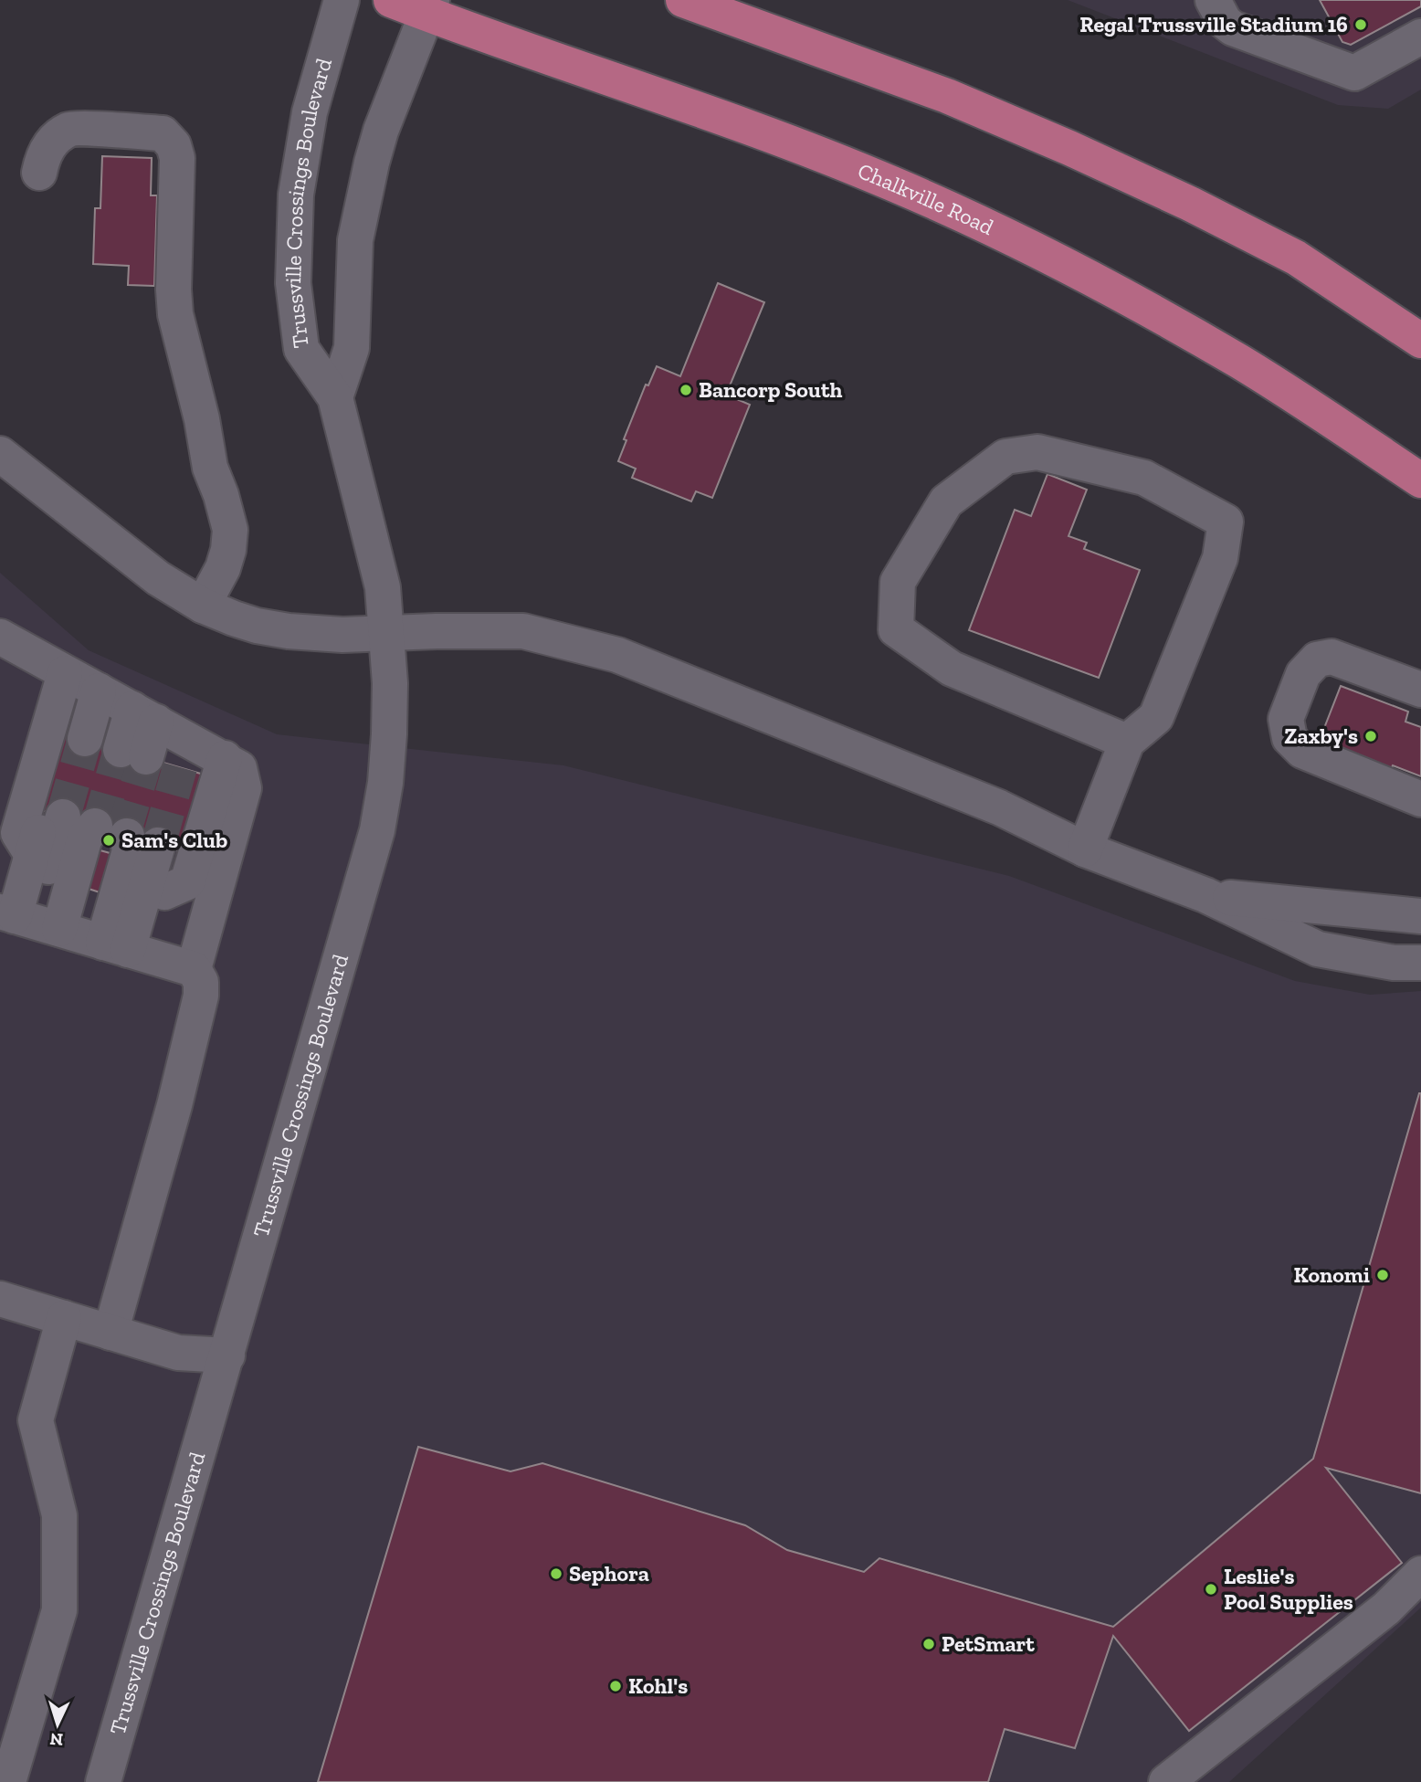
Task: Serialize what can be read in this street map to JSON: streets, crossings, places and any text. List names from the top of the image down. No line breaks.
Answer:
{"streets":{"main road":["Chalkville Road"],"street":["Trussville Crossings Boulevard"]},"crossings":[["Chalkville Road","Trussville Crossings Boulevard"]],"places":["Regal Trussville Stadium 16","Bancorp South","Zaxby's","Sam's Club","Konomi","Sephora","Leslie's Pool Supplies","PetSmart","Kohl's"],"north":"bottom"}
